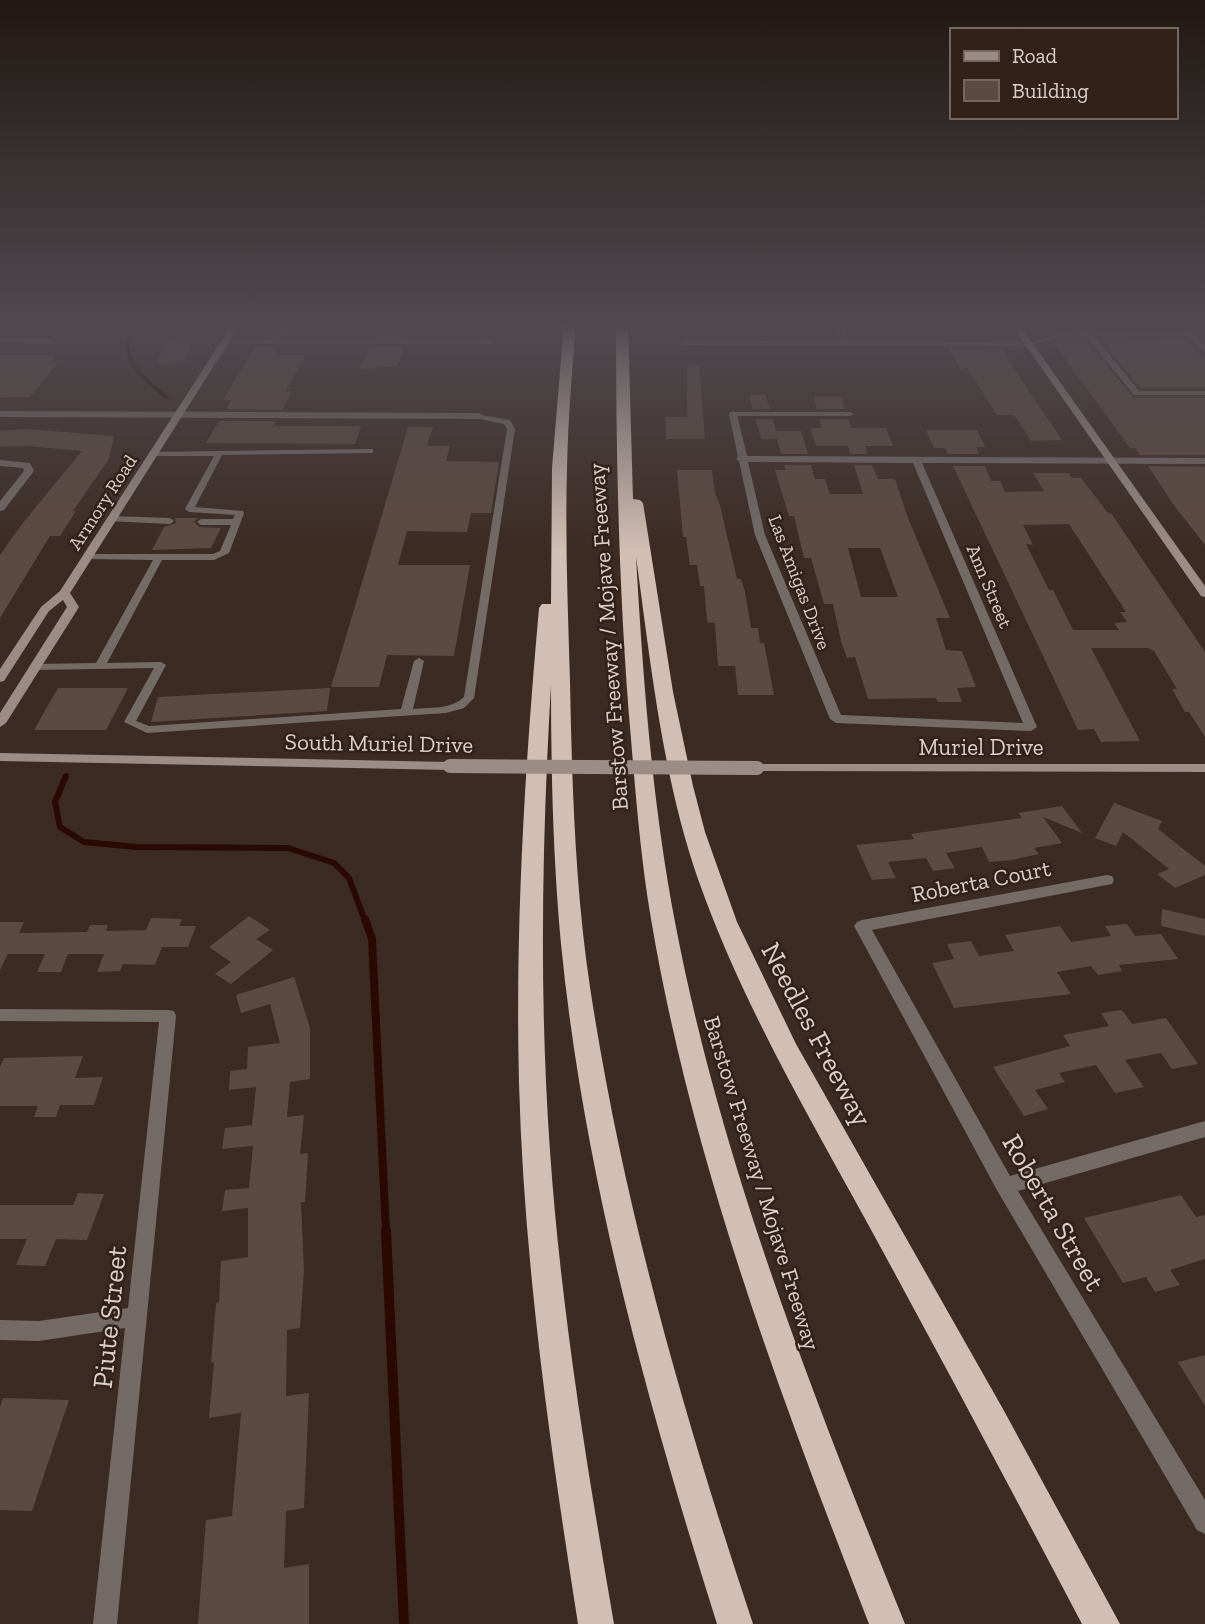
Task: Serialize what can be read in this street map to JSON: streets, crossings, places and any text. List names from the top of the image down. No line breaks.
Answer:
{"streets":{"highway":["Barstow Freeway / Mojave Freeway","Needles Freeway"],"street":["Armory Road","Las Amigas Drive","Ann Street","South Muriel Drive","Muriel Drive","Roberta Court","Roberta Street","Piute Street"]},"crossings":[["Las Amigas Drive","Ann Street"],["Barstow Freeway / Mojave Freeway","Needles Freeway"],["South Muriel Drive","Muriel Drive"],["Roberta Court","Roberta Street"]],"legend":["Road","Building"]}
